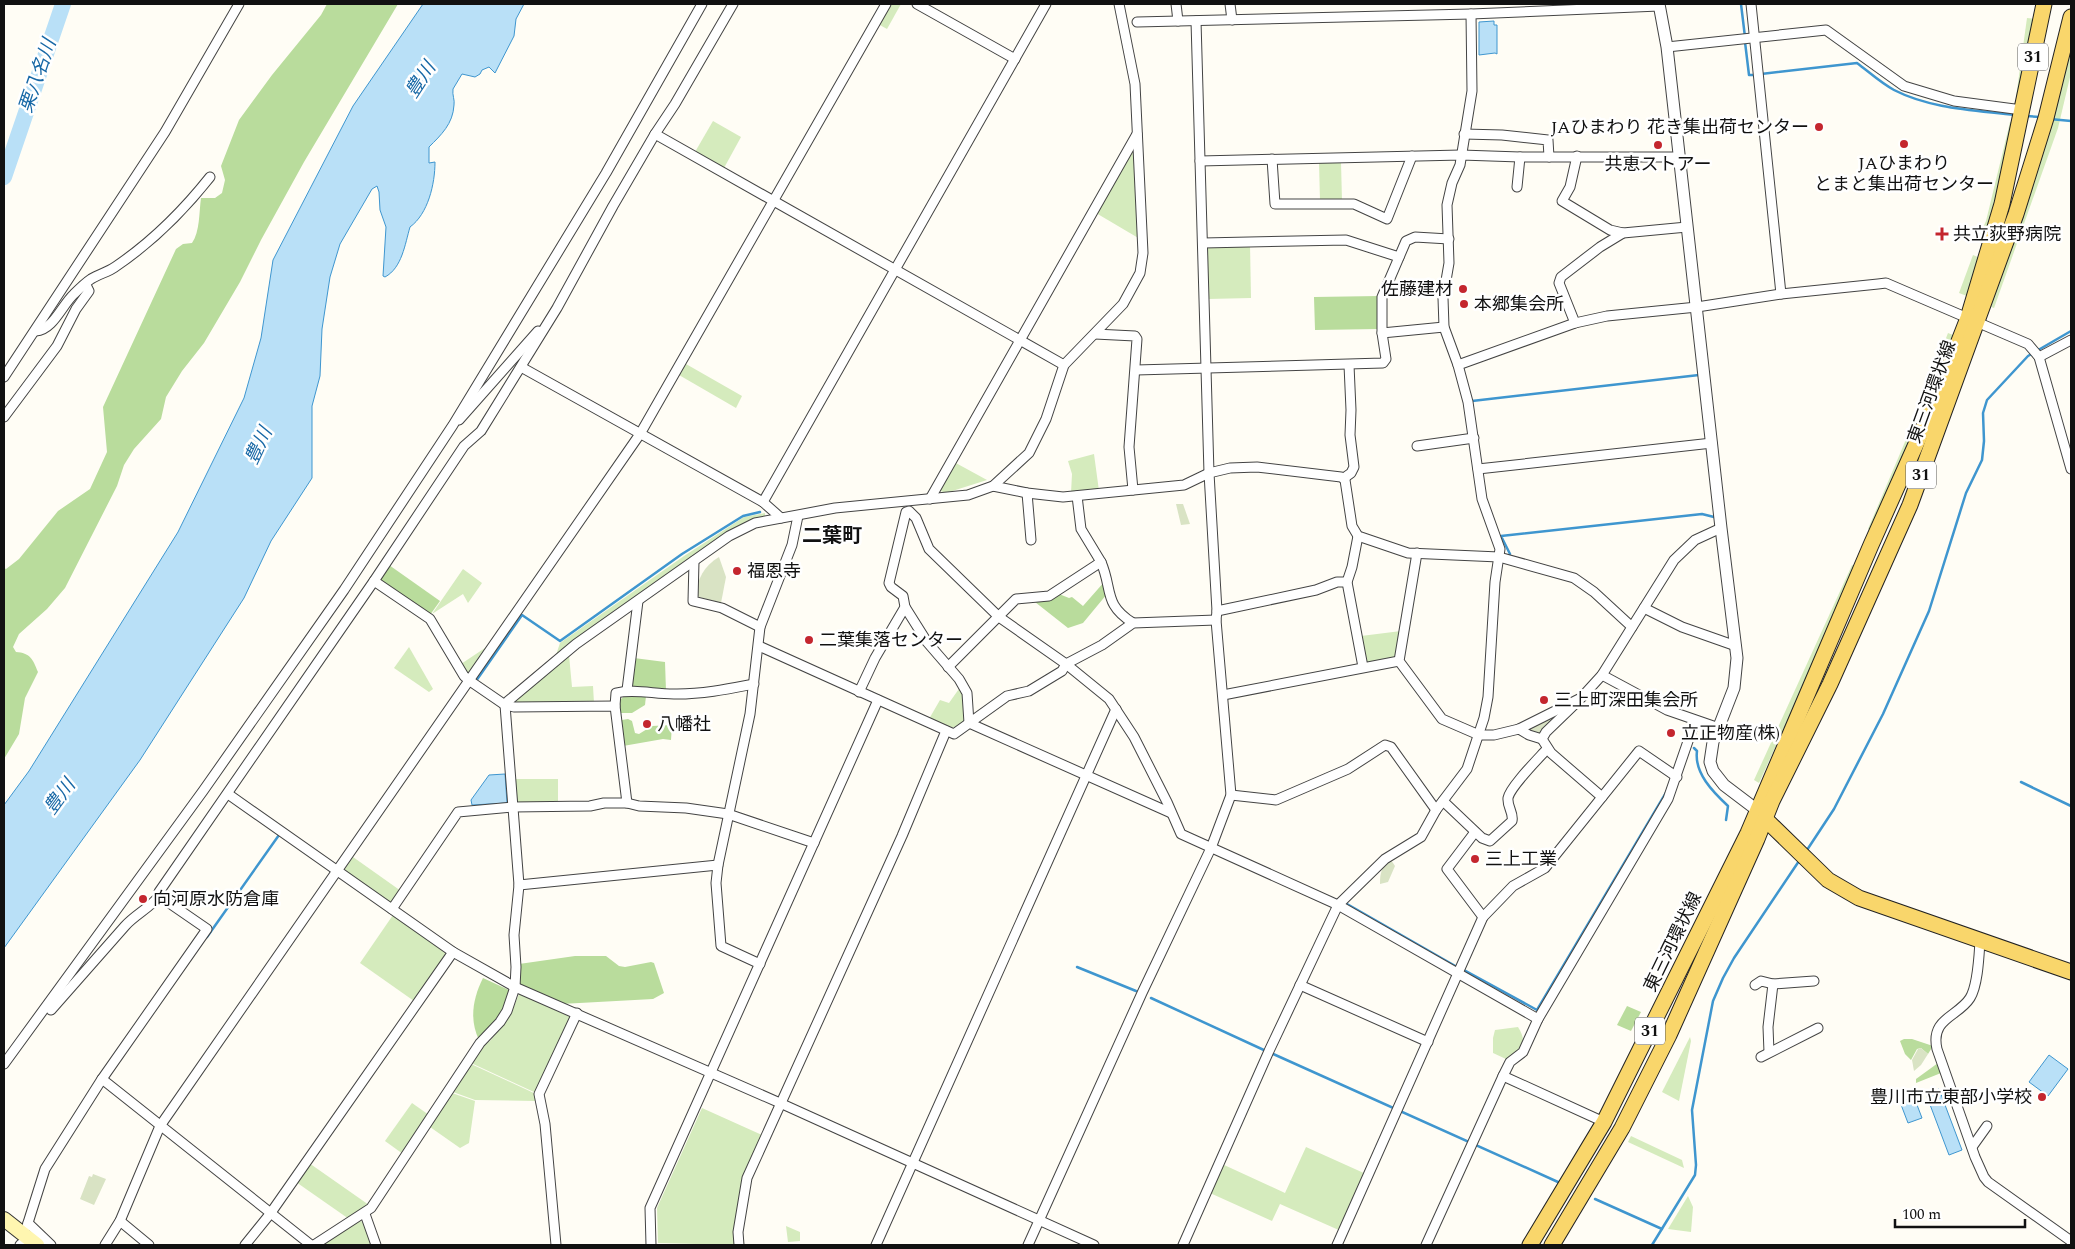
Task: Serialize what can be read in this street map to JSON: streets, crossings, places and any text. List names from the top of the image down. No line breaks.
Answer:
{"streets":{"main road":["31","東三河環状線"]},"districts":["二葉町"],"water":["栗八名川","豊川"],"places":{"other":["JAひまわり 花き集出荷センター","JAひまわり とまと集出荷センター","共恵ストアー","佐藤建材","本郷集会所","福恩寺","二葉集落センター","三上町深田集会所","八幡社","立正物産(株)","三上工業","向河原水防倉庫","豊川市立東部小学校"],"health":["共立荻野病院"]},"scale_bar":"100 m"}
